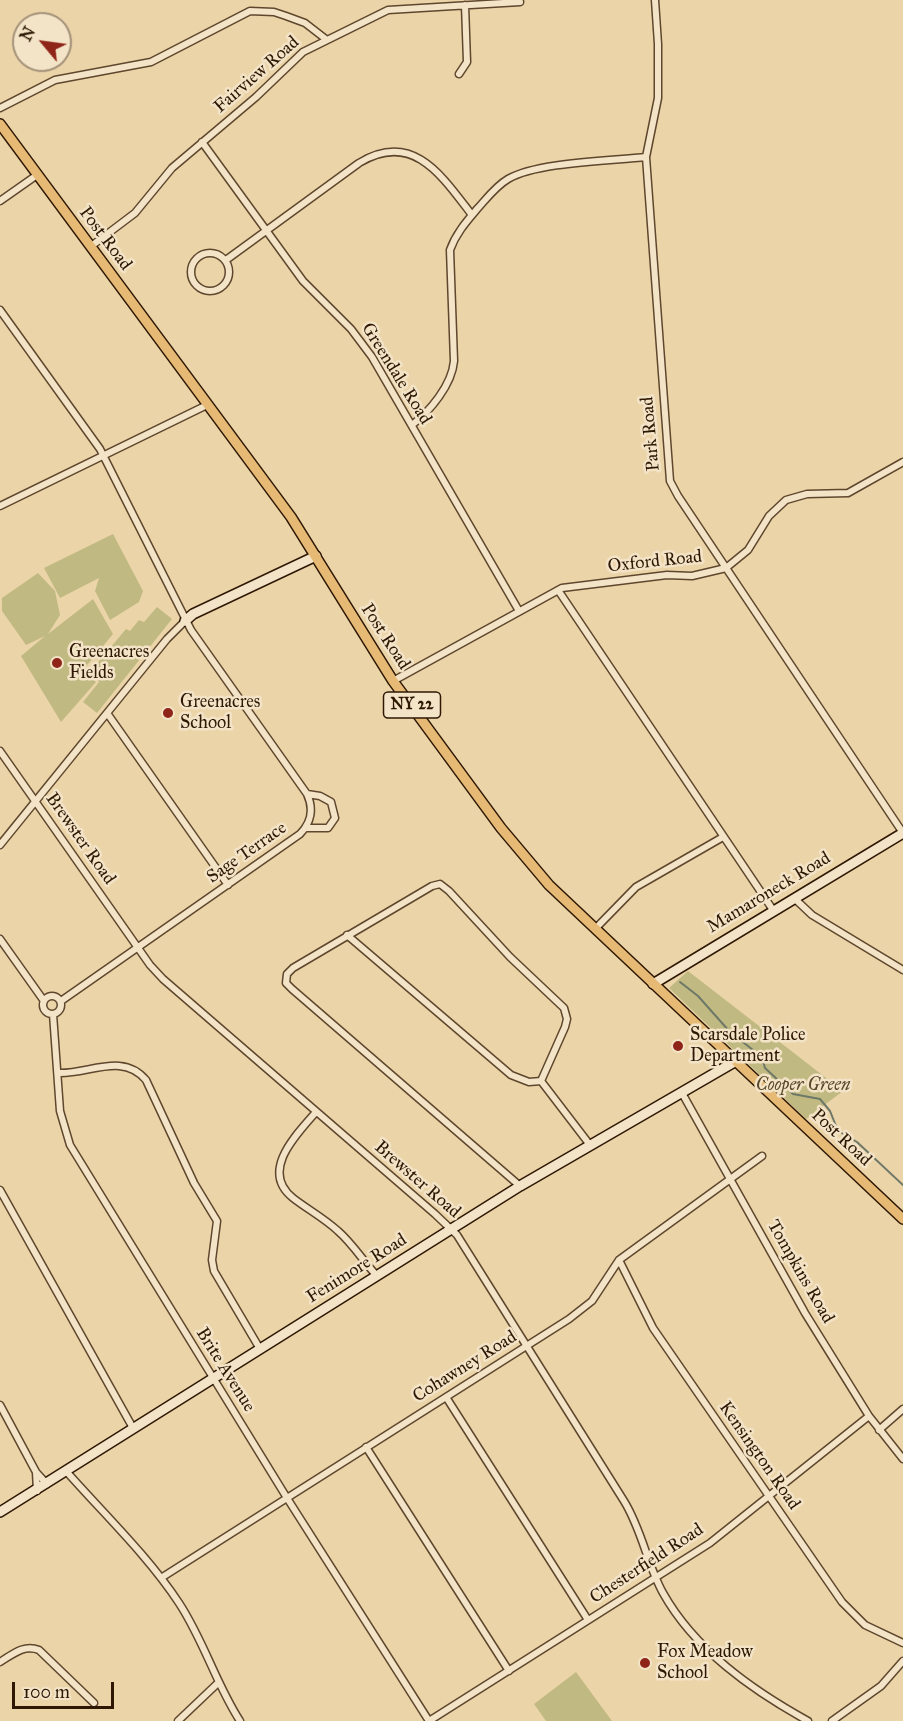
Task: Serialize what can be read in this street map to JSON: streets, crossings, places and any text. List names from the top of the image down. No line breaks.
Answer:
{"streets":{"main road":["Post Road","NY 22","Mamaroneck Road","Fenimore Road"],"street":["Fairview Road","Greendale Road","Park Road","Oxford Road","Brewster Road","Sage Terrace","Tompkins Road","Cohawney Road","Brite Avenue","Kensington Road","Chesterfield Road"]},"crossings":[["Fairview Road","Post Road"],["Fairview Road","Greendale Road"],["Post Road","Oxford Road"],["Post Road","Mamaroneck Road"],["Post Road","Fenimore Road"],["Greendale Road","Oxford Road"],["Park Road","Oxford Road"],["Park Road","Mamaroneck Road"],["Brewster Road","Sage Terrace"],["Brewster Road","Fenimore Road"],["Brewster Road","Cohawney Road"],["Brewster Road","Chesterfield Road"],["Sage Terrace","Brite Avenue"],["Fenimore Road","Tompkins Road"],["Fenimore Road","Brite Avenue"],["Tompkins Road","Cohawney Road"],["Tompkins Road","Chesterfield Road"],["Cohawney Road","Brite Avenue"],["Cohawney Road","Kensington Road"],["Brite Avenue","Chesterfield Road"],["Kensington Road","Chesterfield Road"]],"parks":["Cooper Green"],"places":["Greenacres Fields","Greenacres School","Scarsdale Police Department","Fox Meadow School"],"scale_bar":"100 m","north":"top left"}
